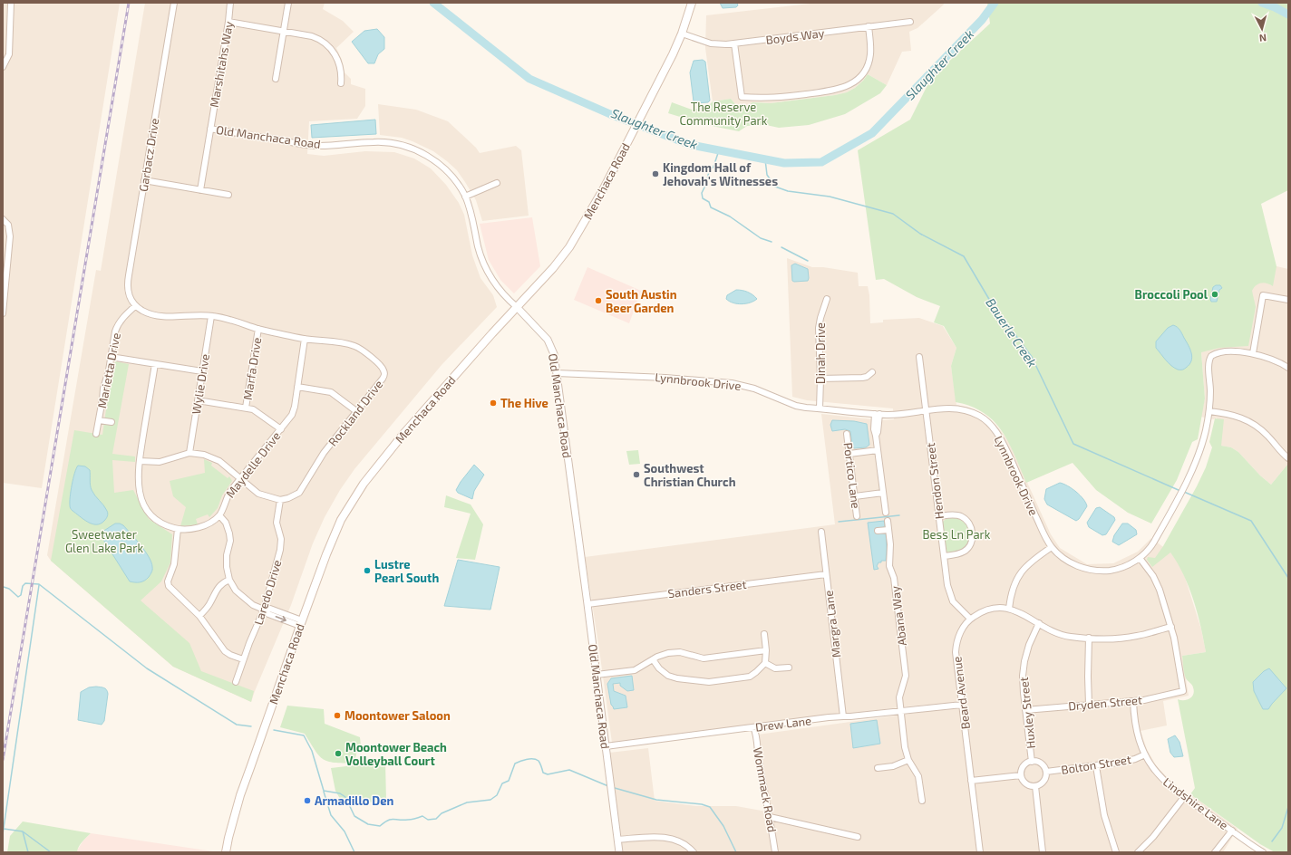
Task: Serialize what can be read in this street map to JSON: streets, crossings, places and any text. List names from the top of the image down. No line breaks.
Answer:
{"streets":{"main road":["Menchaca Road"],"street":["Boyds Way","Marshitahs Way","Old Manchaca Road","Garbacz Drive","Dinah Drive","Marfa Drive","Marietta Drive","Lynnbrook Drive","Wylie Drive","Rockland Drive","Maydelle Drive","Portico Lane","Hendon Street","Sanders Street","Laredo Drive","Abana Way","Margra Lane","Beard Avenue","Dryden Street","Huxley Street","Drew Lane","Bolton Street","Wommack Road","Lindshire Lane"]},"crossings":[["Boyds Way","Menchaca Road"],["Marshitahs Way","Old Manchaca Road"],["Old Manchaca Road","Menchaca Road"],["Old Manchaca Road","Lynnbrook Drive"],["Old Manchaca Road","Sanders Street"],["Old Manchaca Road","Drew Lane"],["Garbacz Drive","Marietta Drive"],["Garbacz Drive","Rockland Drive"],["Dinah Drive","Lynnbrook Drive"],["Marfa Drive","Rockland Drive"],["Marietta Drive","Rockland Drive"],["Lynnbrook Drive","Hendon Street"],["Wylie Drive","Rockland Drive"],["Wylie Drive","Maydelle Drive"],["Rockland Drive","Maydelle Drive"],["Rockland Drive","Laredo Drive"],["Hendon Street","Beard Avenue"],["Sanders Street","Margra Lane"],["Abana Way","Drew Lane"],["Margra Lane","Drew Lane"],["Beard Avenue","Dryden Street"],["Beard Avenue","Huxley Street"],["Beard Avenue","Drew Lane"],["Dryden Street","Huxley Street"],["Dryden Street","Lindshire Lane"],["Huxley Street","Bolton Street"],["Drew Lane","Wommack Road"],["Bolton Street","Lindshire Lane"]],"water":["Slaughter Creek","Bauerle Creek"],"parks":["The Reserve Community Park","Sweetwater Glen Lake Park","Bess Ln Park"],"places":["Kingdom Hall of Jehovah's Witnesses","Broccoli Pool","South Austin Beer Garden","The Hive","Southwest Christian Church","Lustre Pearl South","Moontower Saloon","Moontower Beach Volleyball Court","Armadillo Den"],"north":"bottom"}
